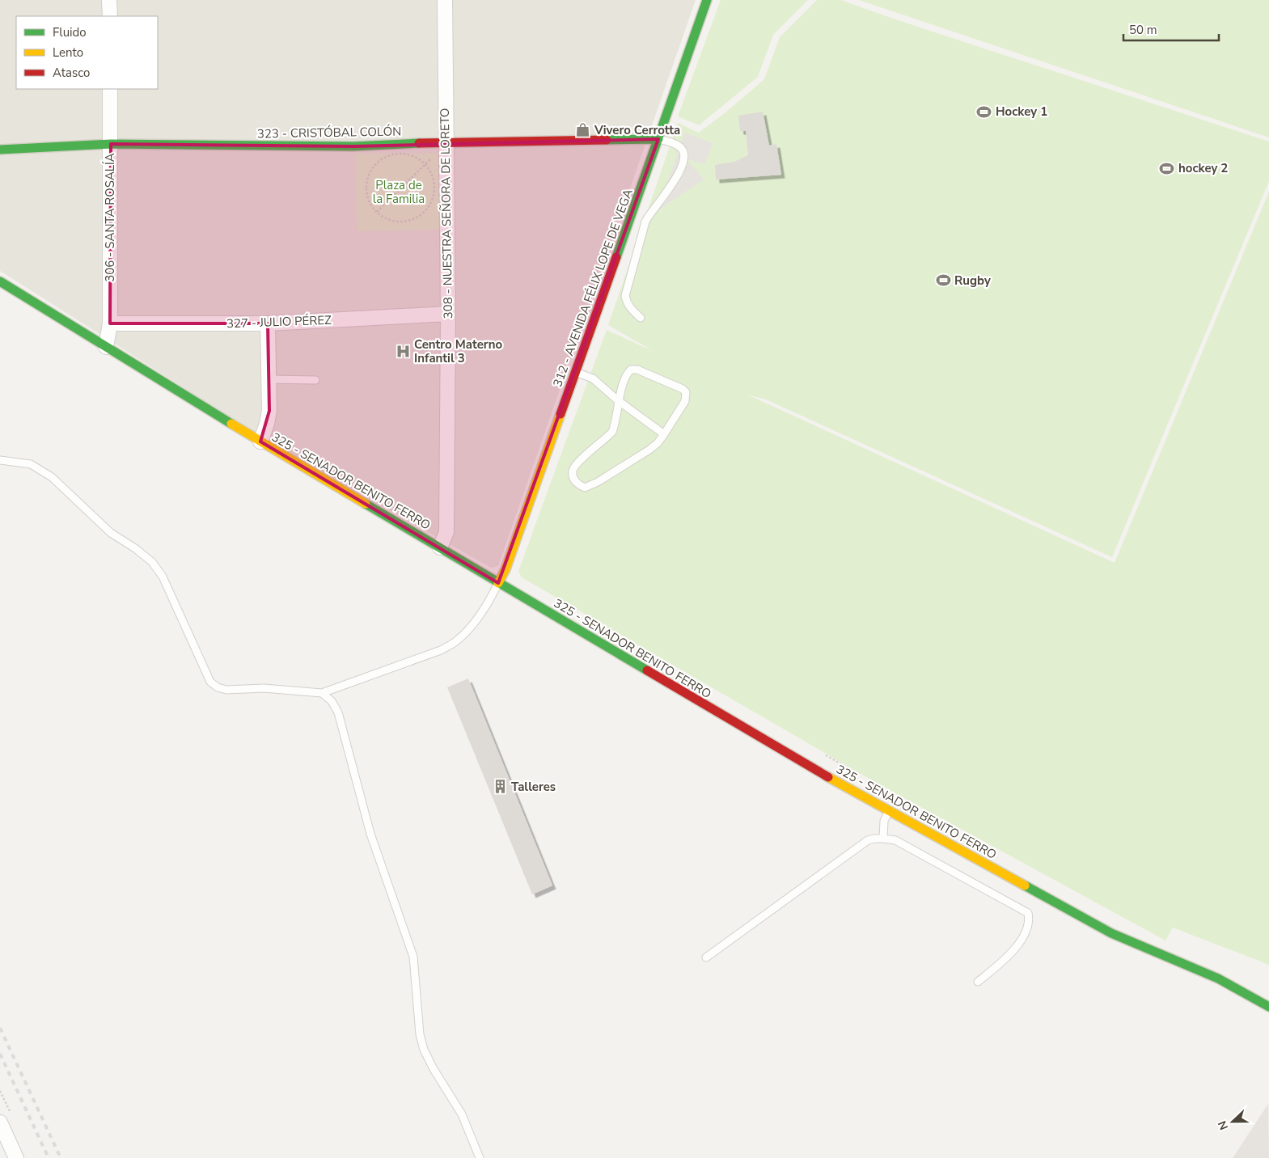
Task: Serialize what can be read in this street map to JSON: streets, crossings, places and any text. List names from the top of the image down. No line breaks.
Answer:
{"streets":{"main road":["323 - CRISTÓBAL COLÓN","312 - AVENIDA FÉLIX LOPE DE VEGA","325 - SENADOR BENITO FERRO"],"street":["308 - NUESTRA SEÑORA DE LORETO","306 - SANTA ROSALÍA","327 - JULIO PÉREZ"]},"crossings":[["323 - CRISTÓBAL COLÓN","308 - NUESTRA SEÑORA DE LORETO"],["323 - CRISTÓBAL COLÓN","306 - SANTA ROSALÍA"],["323 - CRISTÓBAL COLÓN","312 - AVENIDA FÉLIX LOPE DE VEGA"],["308 - NUESTRA SEÑORA DE LORETO","327 - JULIO PÉREZ"],["308 - NUESTRA SEÑORA DE LORETO","325 - SENADOR BENITO FERRO"],["306 - SANTA ROSALÍA","327 - JULIO PÉREZ"],["306 - SANTA ROSALÍA","325 - SENADOR BENITO FERRO"],["312 - AVENIDA FÉLIX LOPE DE VEGA","325 - SENADOR BENITO FERRO"]],"parks":["Plaza de la Familia"],"places":{"sports":["Hockey 1","hockey 2","Rugby"],"shop":["Vivero Cerrotta"],"hospital":["Centro Materno Infantil 3"],"building":["Talleres"]},"legend":["Fluido","Lento","Atasco"],"scale_bar":"50 m","north":"left"}
